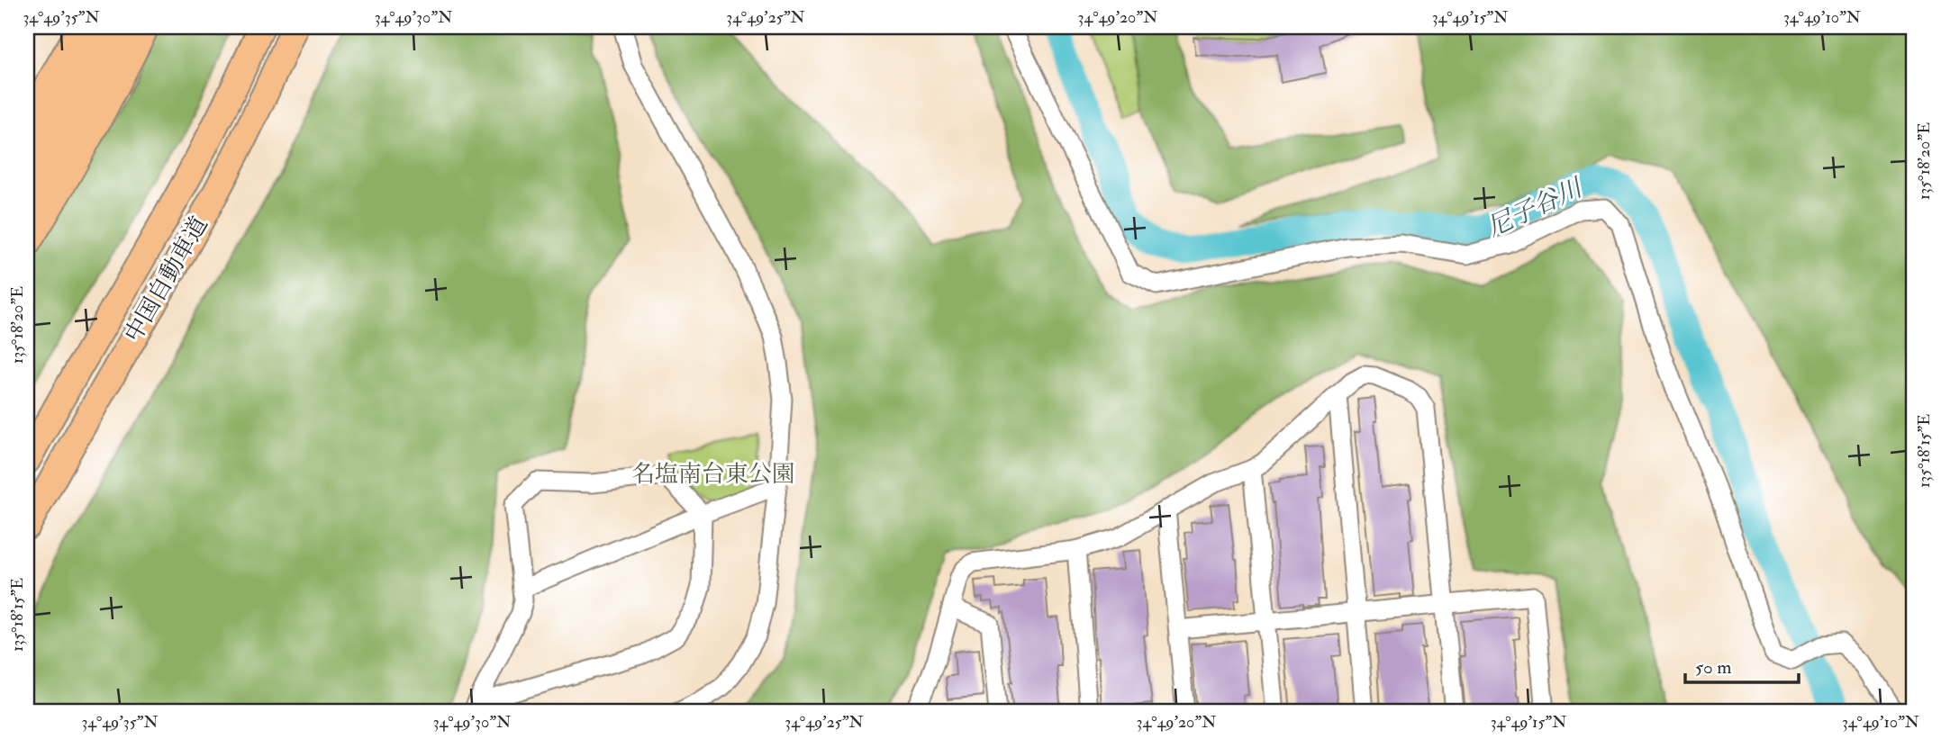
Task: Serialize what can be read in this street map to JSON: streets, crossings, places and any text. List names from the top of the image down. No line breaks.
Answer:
{"streets":{"highway":["中国自動車道"]},"water":["尼子谷川"],"parks":["名塩南台東公園"],"scale_bar":"50 m","coordinates":["34°49'35\"N","34°49'30\"N","34°49'25\"N","34°49'20\"N","34°49'15\"N","34°49'10\"N","135°18'20\"E","135°18'15\"E"]}
